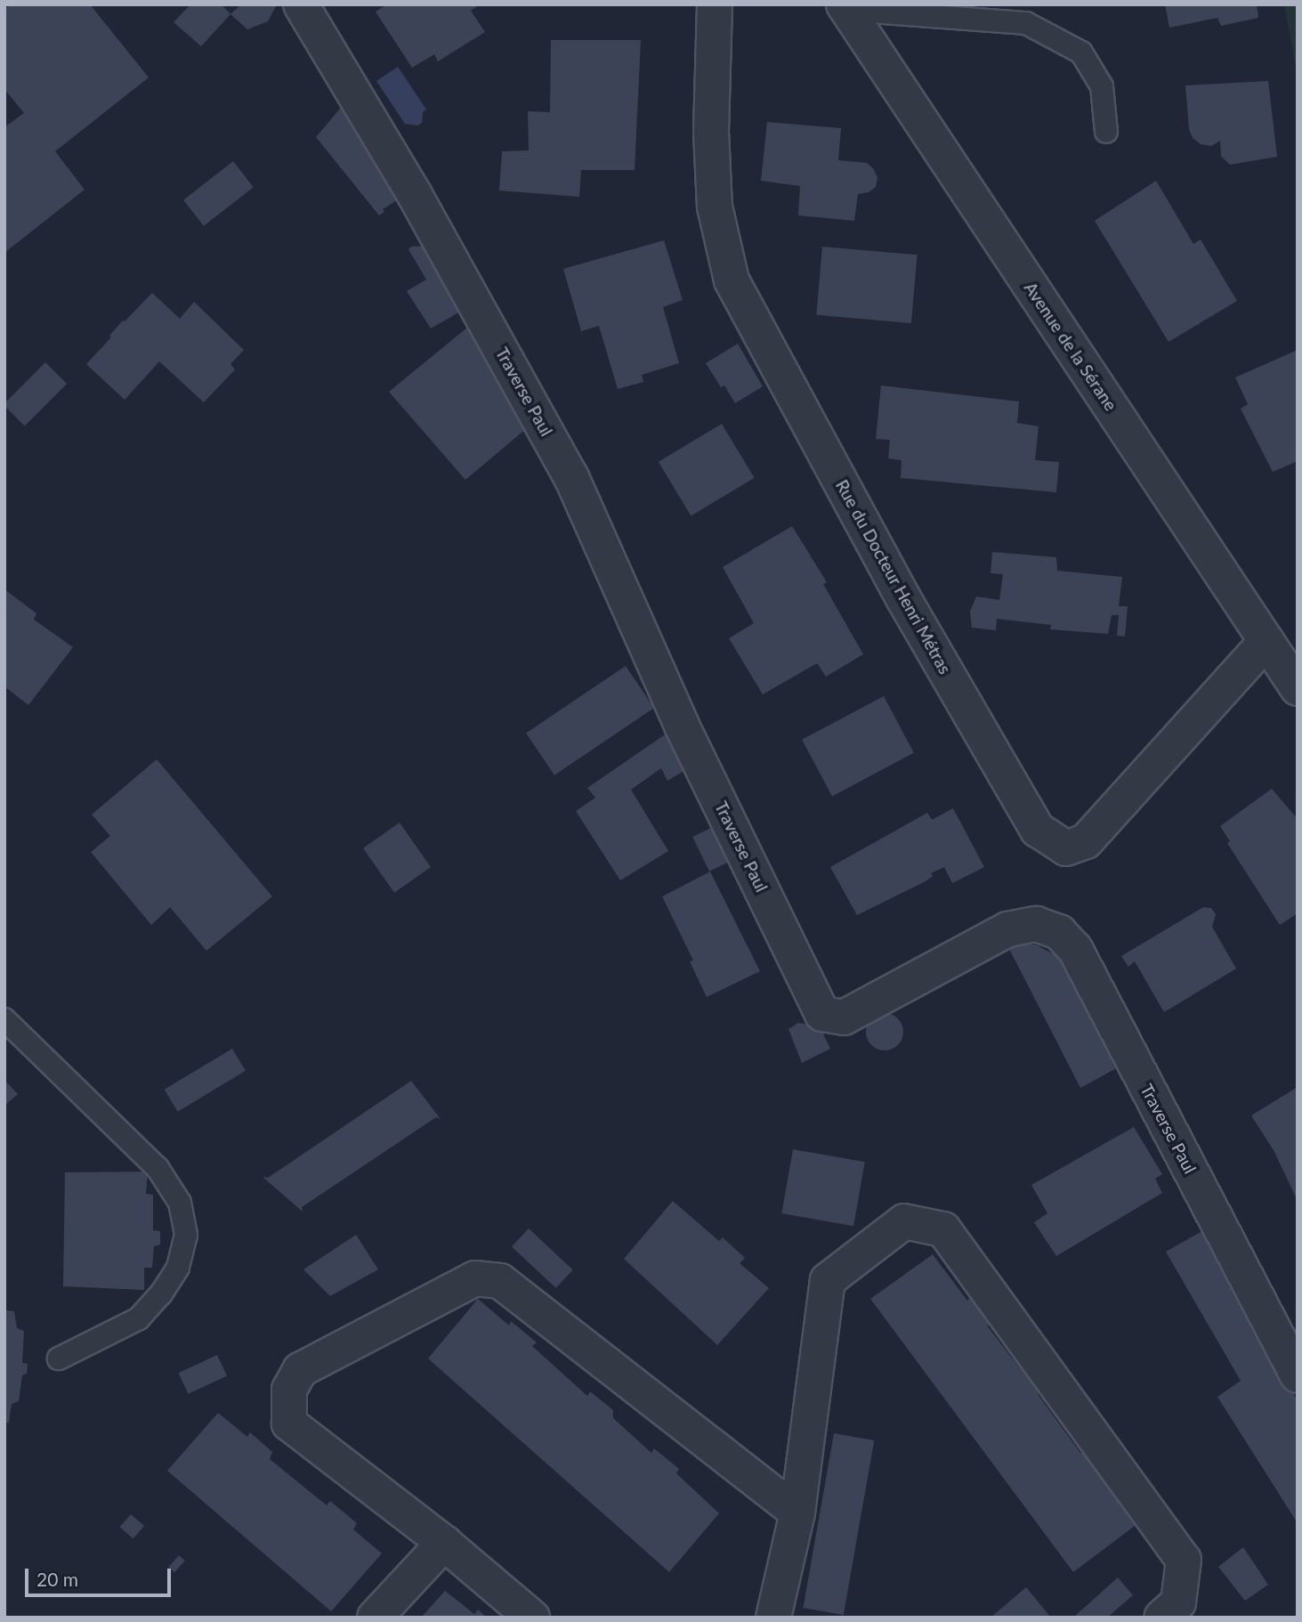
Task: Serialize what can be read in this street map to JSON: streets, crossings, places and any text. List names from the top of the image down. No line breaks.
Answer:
{"streets":{"street":["Avenue de la Sérane","Traverse Paul","Rue du Docteur Henri Métras"]},"crossings":[["Avenue de la Sérane","Rue du Docteur Henri Métras"]],"scale_bar":"20 m"}
